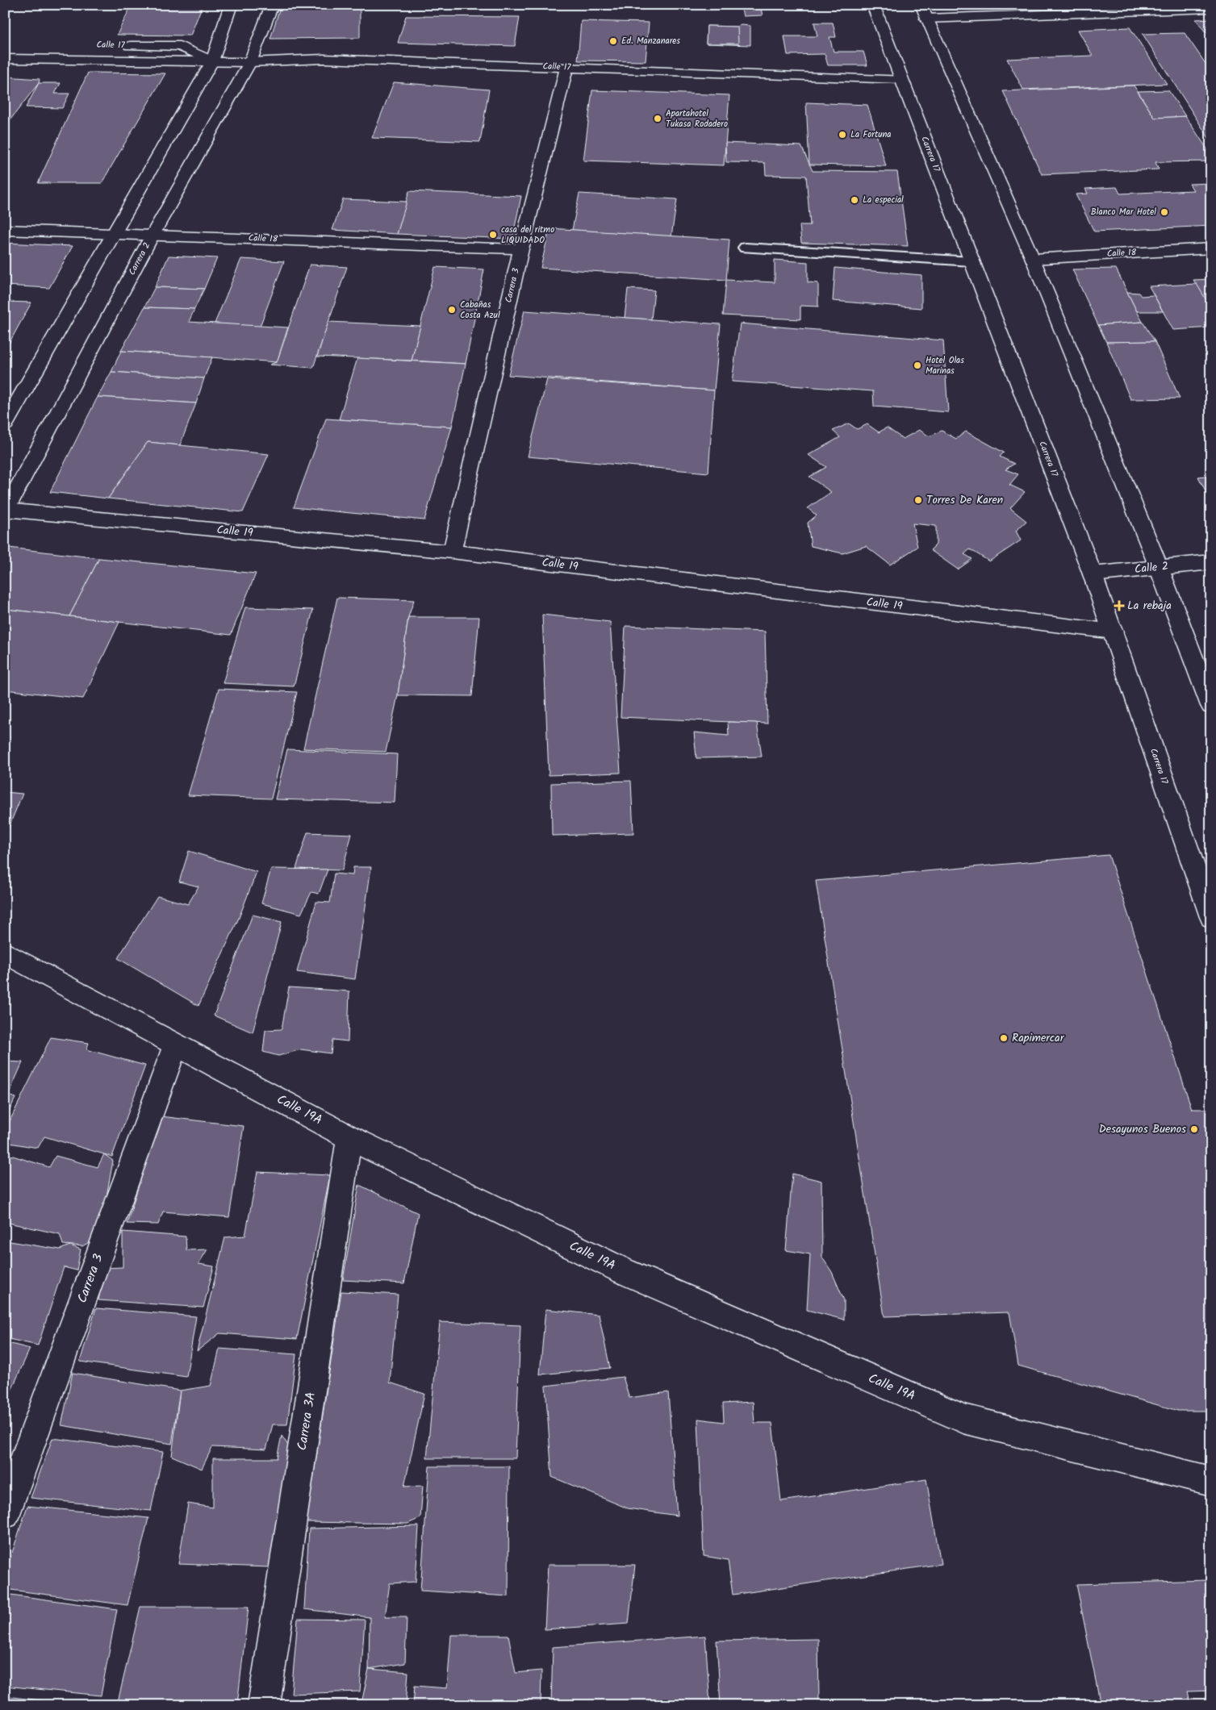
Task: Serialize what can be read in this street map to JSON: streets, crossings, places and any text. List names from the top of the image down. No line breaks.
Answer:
{"streets":{"street":["Calle 17","Carrera 17","Calle 18","Carrera 2","Carrera 3","Calle 19","Calle 2","Calle 19A","Carrera 3A"]},"crossings":[["Calle 17","Carrera 17"],["Calle 17","Carrera 2"],["Calle 17","Carrera 3"],["Carrera 17","Calle 19"],["Carrera 17","Calle 2"],["Calle 18","Carrera 2"],["Calle 18","Carrera 3"],["Carrera 2","Calle 19"],["Carrera 3","Calle 19"],["Carrera 3","Calle 19A"],["Calle 19A","Carrera 3A"]],"places":{"other":["Ed. Manzanares","Apartahotel Tukasa Rodadero","La Fortuna","La especial","Blanco Mar Hotel","casa del ritmo LIQUIDADO","Cabañas Costa Azul","Hotel Olas Marinas","Torres De Karen","Rapimercar","Desayunos Buenos"],"health":["La rebaja"]}}
